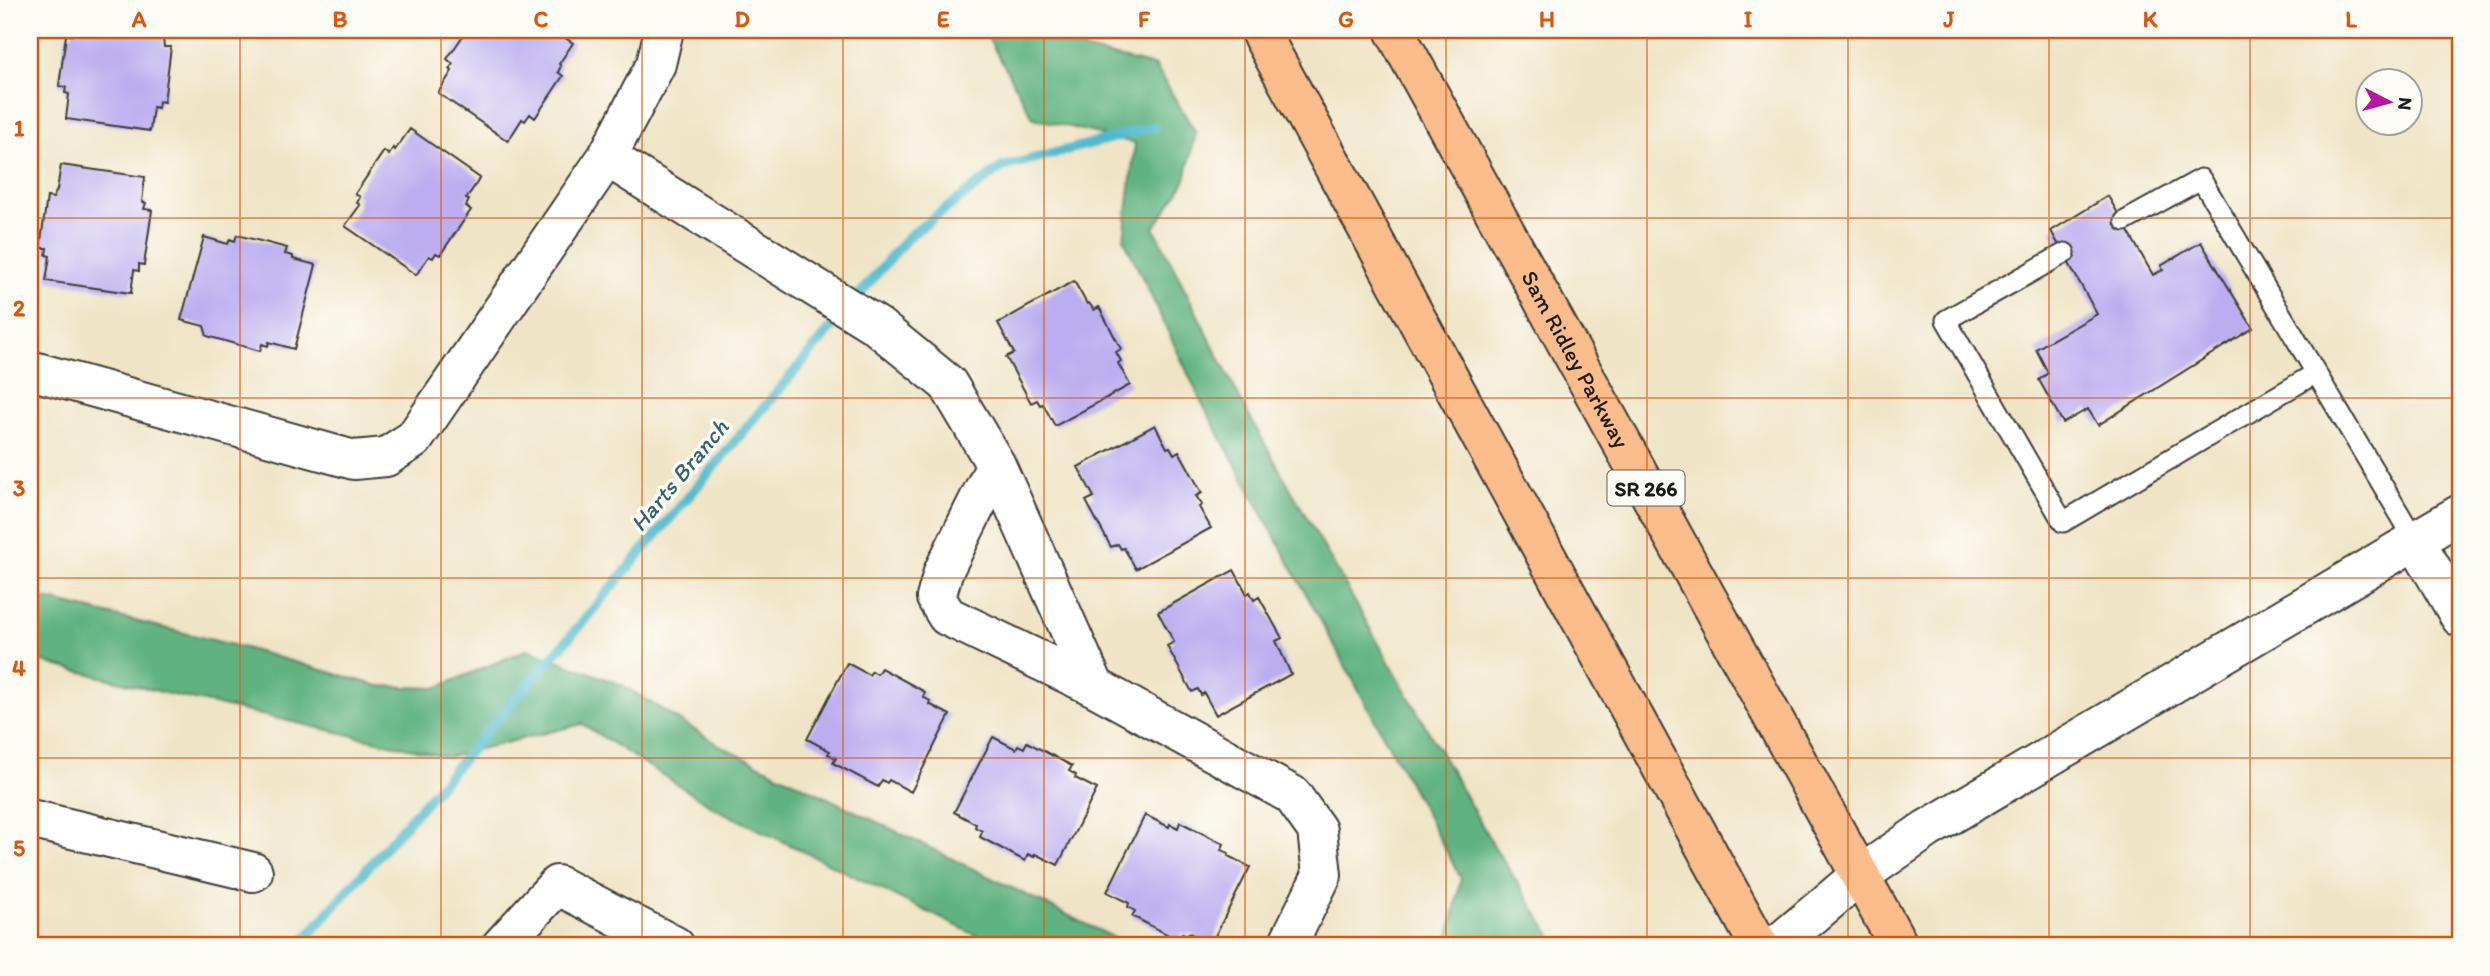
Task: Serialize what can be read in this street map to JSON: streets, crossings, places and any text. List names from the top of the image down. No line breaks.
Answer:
{"streets":{"main road":["Sam Ridley Parkway","SR 266"]},"water":["Harts Branch"],"north":"right","grid":{"columns":["A","B","C","D","E","F","G","H","I","J","K","L"],"rows":["1","2","3","4","5"]}}
